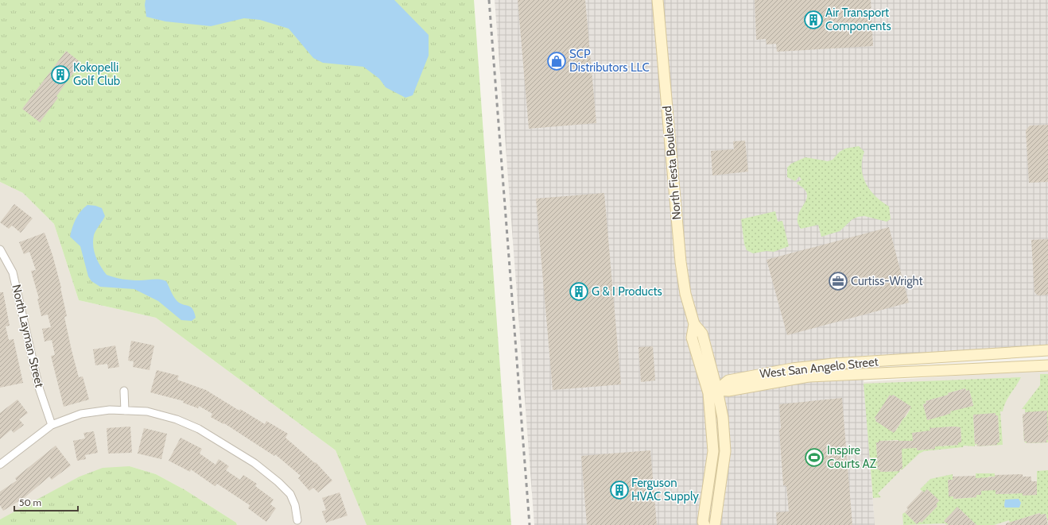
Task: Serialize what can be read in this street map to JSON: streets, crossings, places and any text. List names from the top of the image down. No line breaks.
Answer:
{"streets":{"street":["North Fiesta Boulevard","North Layman Street","West San Angelo Street"]},"crossings":[["North Fiesta Boulevard","West San Angelo Street"]],"places":{"building":["Air Transport Components","Kokopelli Golf Club","G & I Products","Ferguson HVAC Supply"],"shop":["SCP Distributors LLC"],"office":["Curtiss-Wright"],"sports":["Inspire Courts AZ"]},"scale_bar":"50 m"}
